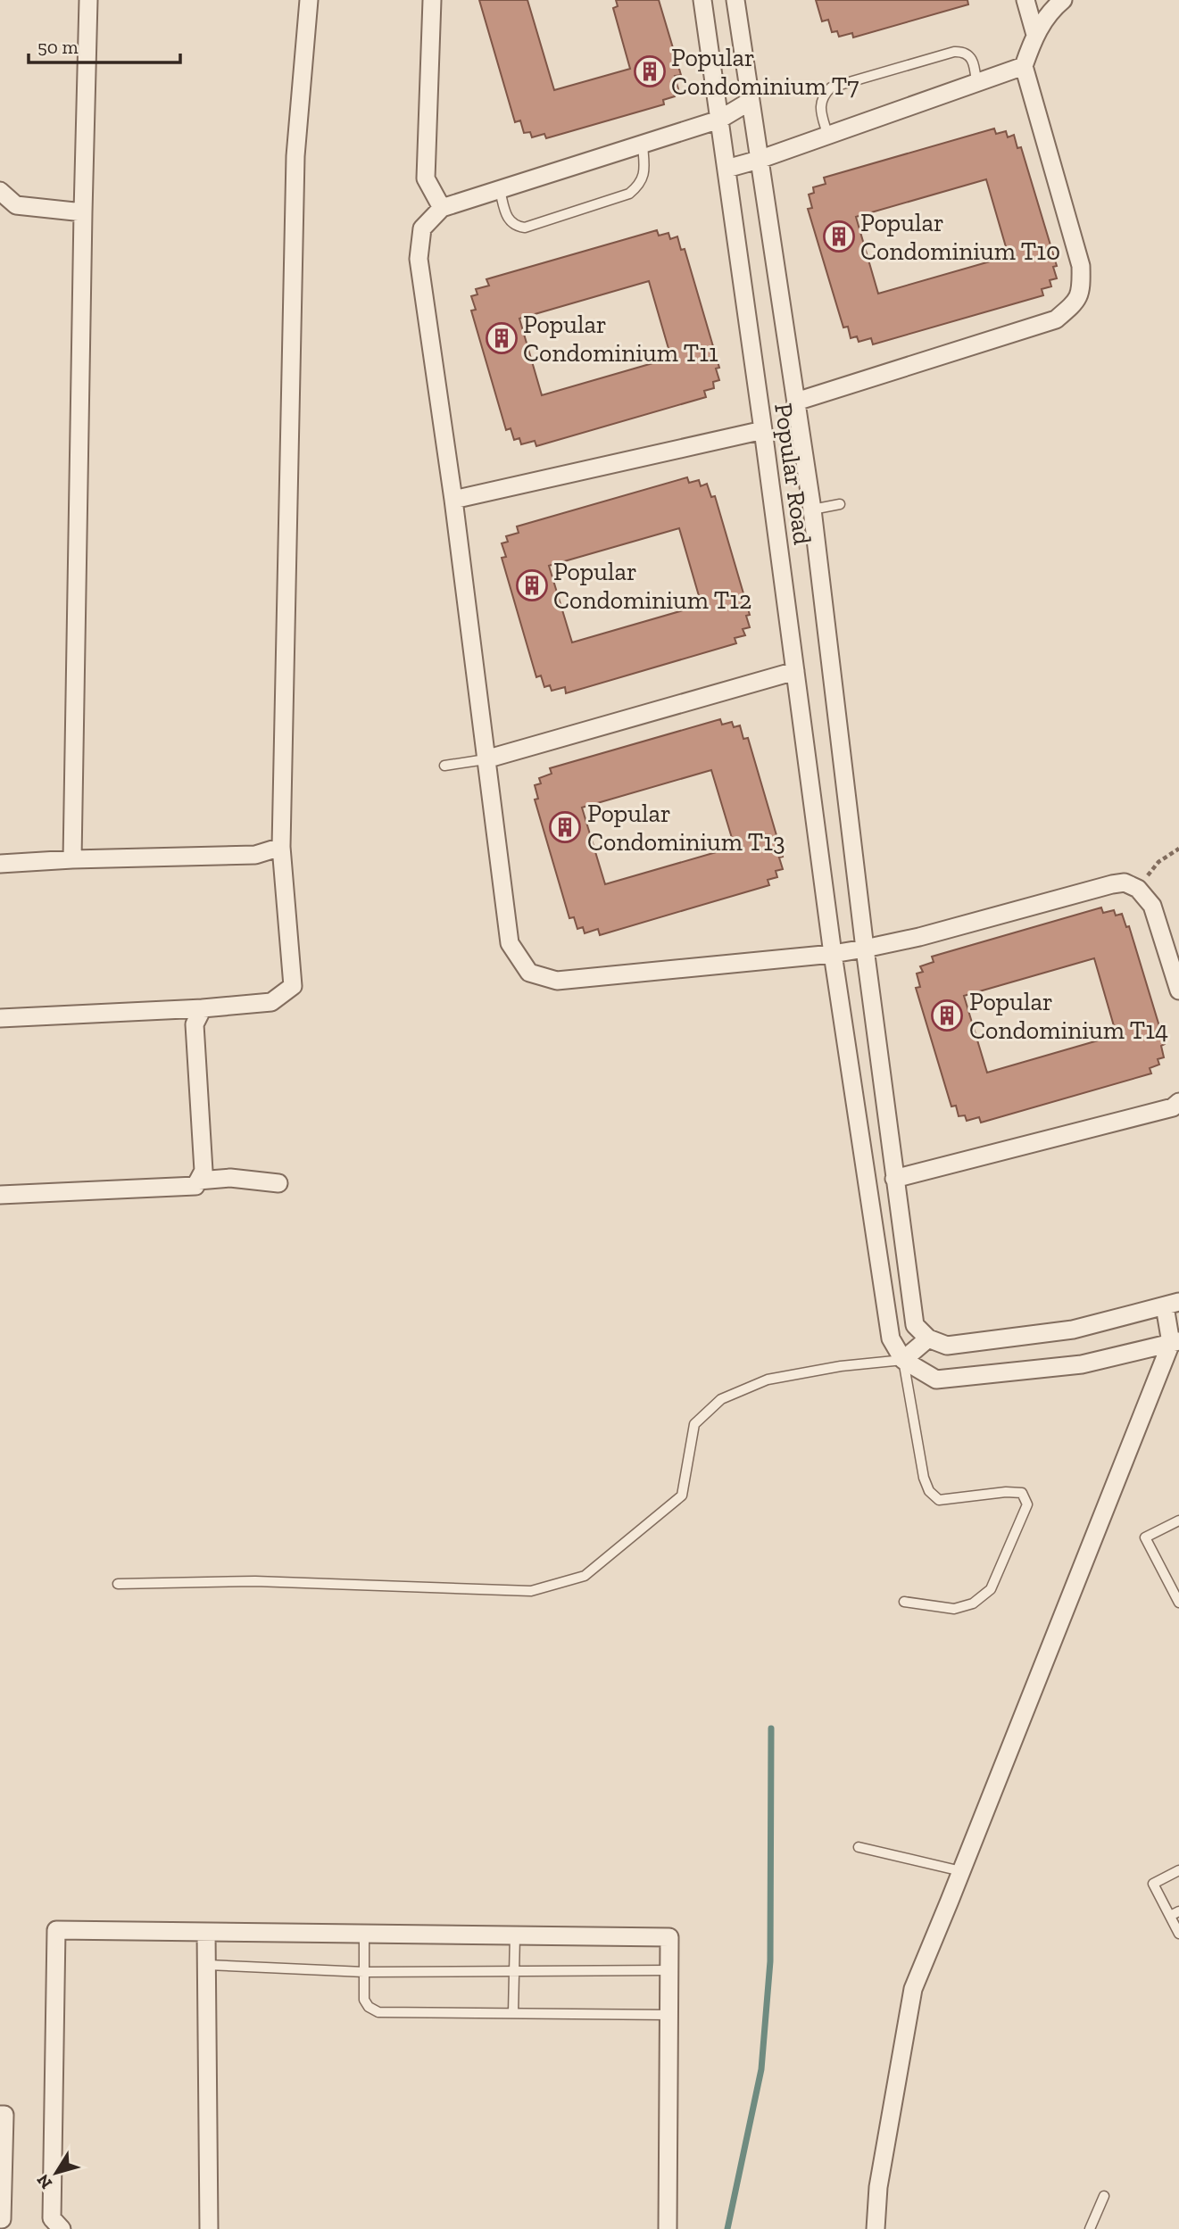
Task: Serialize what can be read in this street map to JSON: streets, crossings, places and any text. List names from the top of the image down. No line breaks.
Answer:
{"streets":{"street":["Popular Road"]},"places":{"building":["Popular Condominium T7","Popular Condominium T10","Popular Condominium T11","Popular Condominium T12","Popular Condominium T13","Popular Condominium T14"]},"scale_bar":"50 m","north":"bottom left"}
